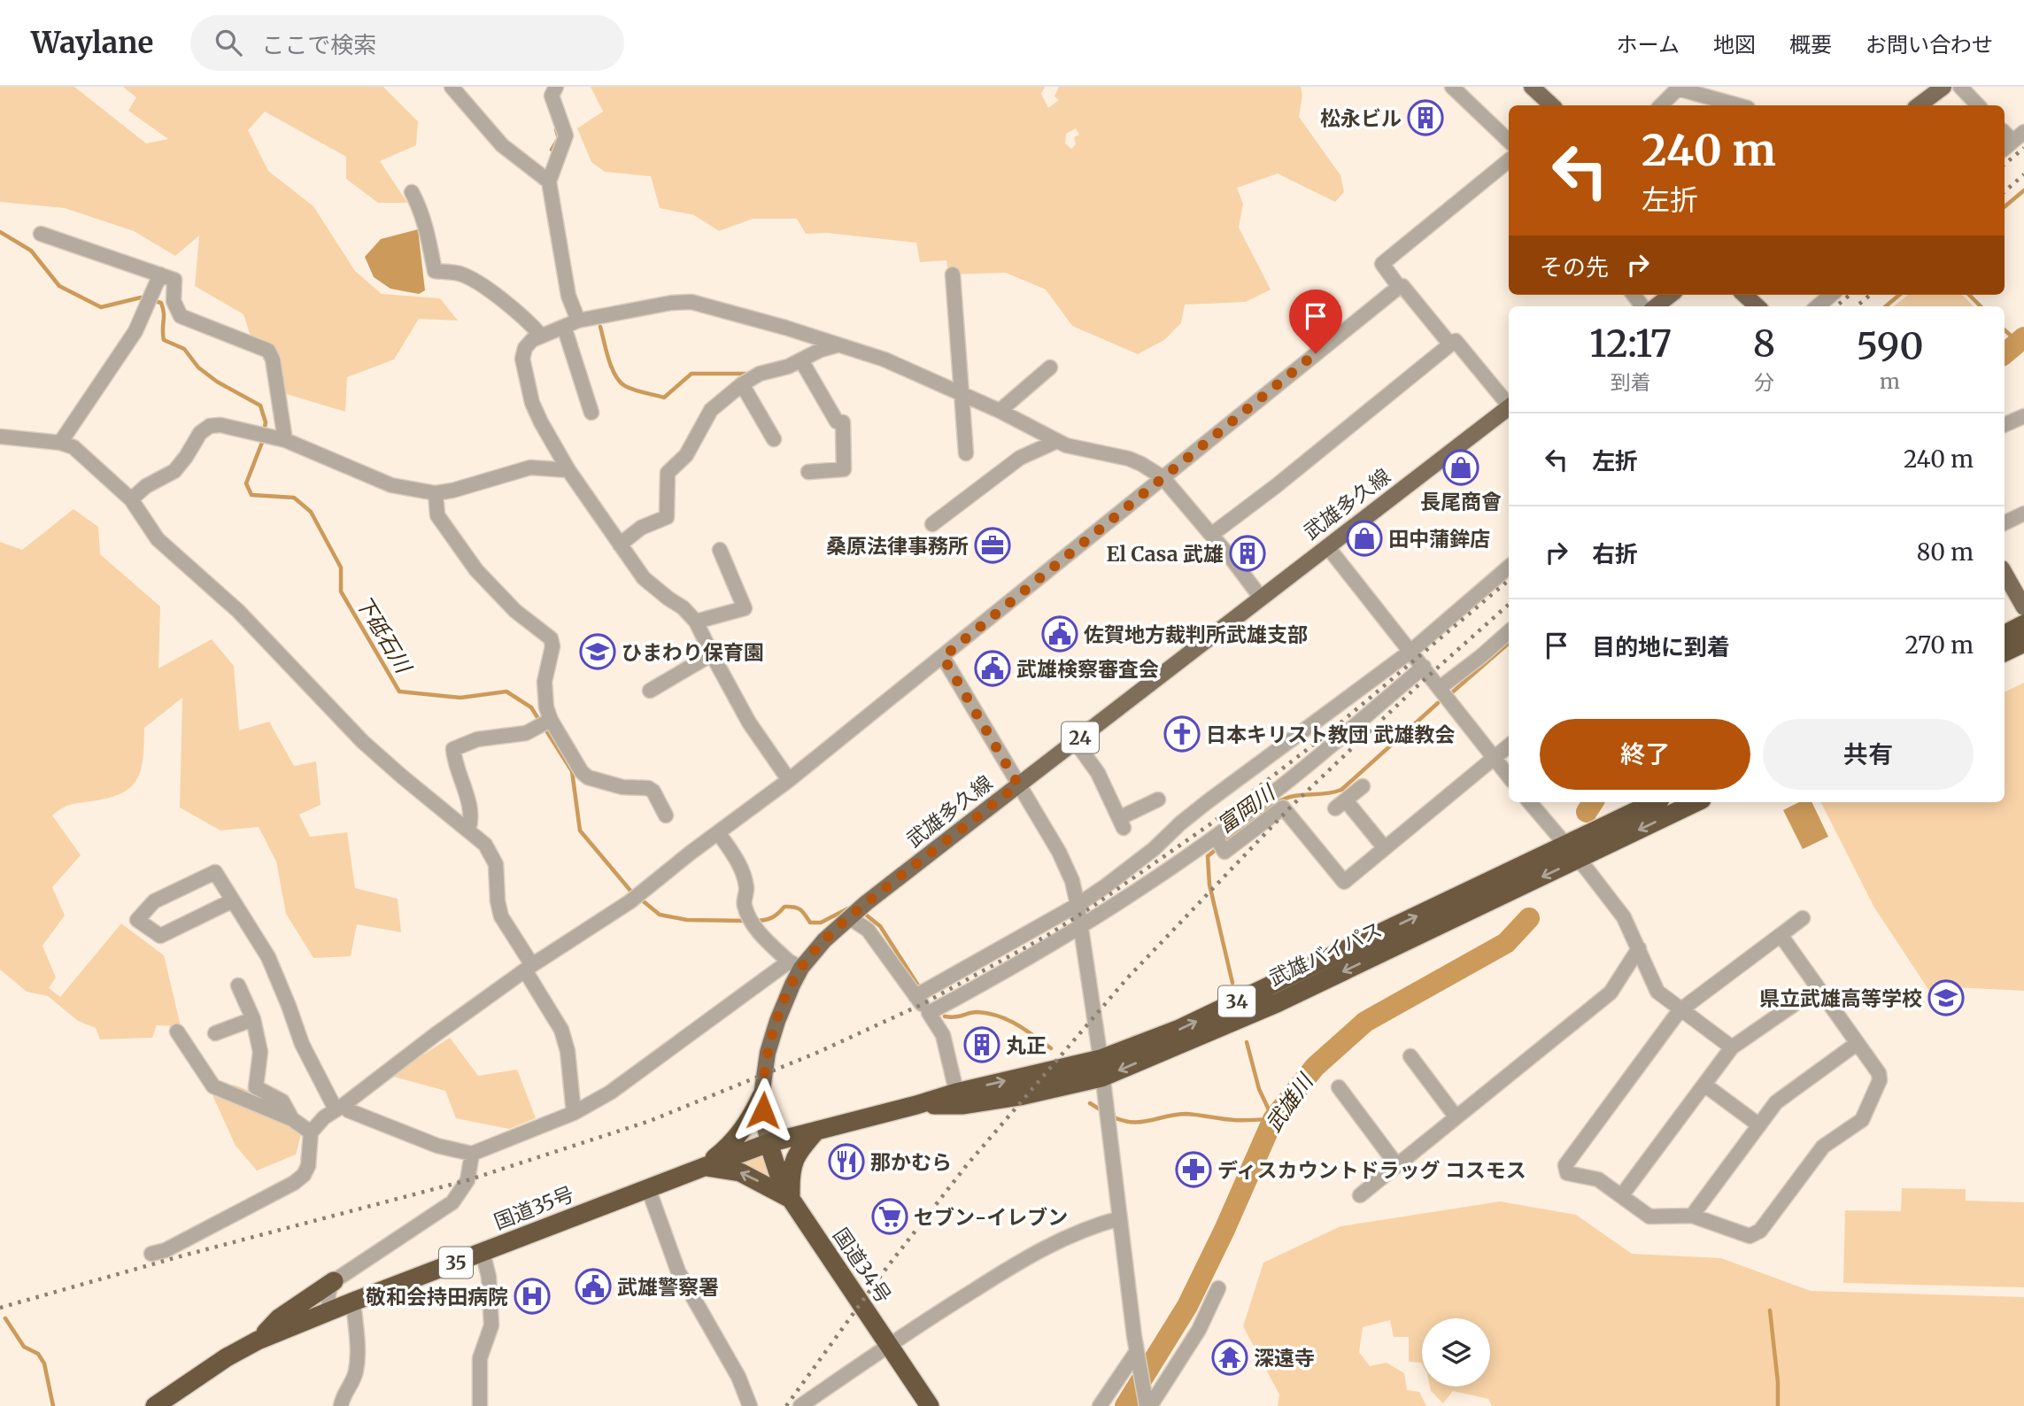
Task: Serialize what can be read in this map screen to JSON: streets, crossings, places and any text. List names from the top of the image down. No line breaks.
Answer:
{"streets":{"highway":["武雄バイパス","34","国道35号","35","国道34号"],"main road":["武雄多久線","24"]},"crossings":[["武雄多久線","武雄バイパス"],["武雄多久線","国道35号"],["武雄多久線","国道34号"],["武雄バイパス","国道35号"],["武雄バイパス","国道34号"],["国道35号","国道34号"]],"water":["下砥石川","富岡川","武雄川"],"places":{"building":["松永ビル","El Casa 武雄","丸正"],"shop":["長尾商會","田中蒲鉾店"],"office":["桑原法律事務所"],"public building":["佐賀地方裁判所武雄支部","武雄検察審査会","武雄警察署"],"school or university":["ひまわり保育園","県立武雄高等学校"],"church":["日本キリスト教団 武雄教会"],"restaurant":["那かむら"],"pharmacy":["ディスカウントドラッグ コスモス"],"supermarket":["セブン-イレブン"],"hospital":["敬和会持田病院"],"temple":["深遠寺"]},"page":{"header":"Waylane","search":"ここで検索","nav":["ホーム","地図","概要","お問い合わせ"],"turn":["240 m","左折"],"then":"その先","eta":["12:17","到着","8","分","590","m"],"list":[{"name":"左折","value":"240 m"},{"name":"右折","value":"80 m"},{"name":"目的地に到着","value":"270 m"}],"buttons":["終了","共有"]}}
